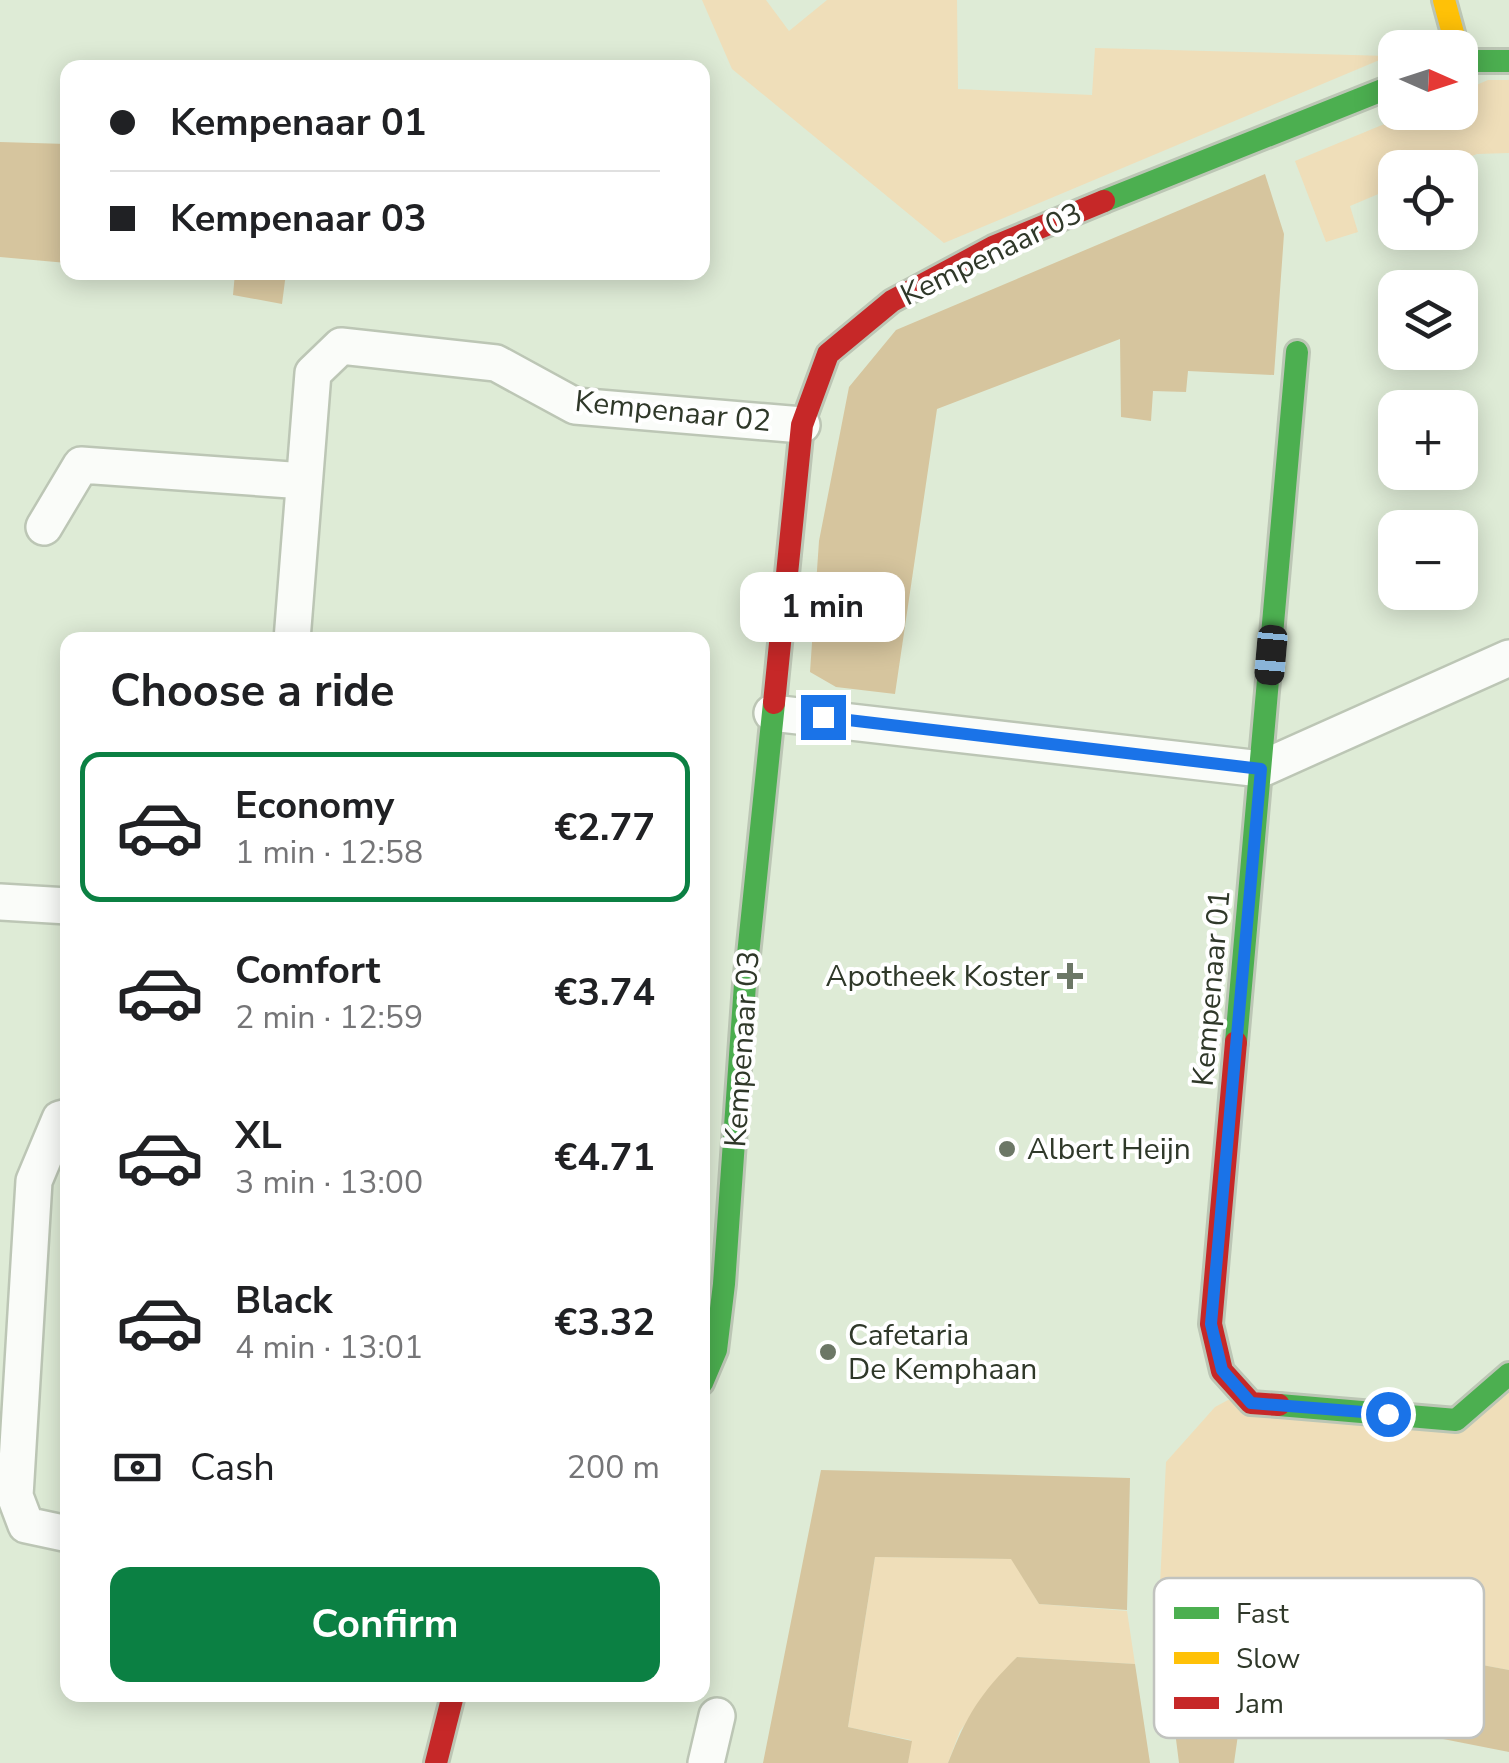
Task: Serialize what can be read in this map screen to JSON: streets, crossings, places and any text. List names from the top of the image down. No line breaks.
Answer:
{"streets":{"street":["Kempenaar 03","Kempenaar 02","Kempenaar 01"]},"crossings":[["Kempenaar 03","Kempenaar 02"]],"places":{"health":["Apotheek Koster"],"other":["Albert Heijn","Cafetaria De Kemphaan"]},"legend":["Fast","Slow","Jam"],"north":"right","page":{"map_buttons":["+","−"],"banner":["Kempenaar 01","Kempenaar 03"],"bubble":"1 min","heading":"Choose a ride","list":[{"name":"Economy","note":"1 min · 12:58","value":"€2.77"},{"name":"Comfort","note":"2 min · 12:59","value":"€3.74"},{"name":"XL","note":"3 min · 13:00","value":"€4.71"},{"name":"Black","note":"4 min · 13:01","value":"€3.32"}],"pay":["Cash","200 m"],"buttons":"Confirm"}}
